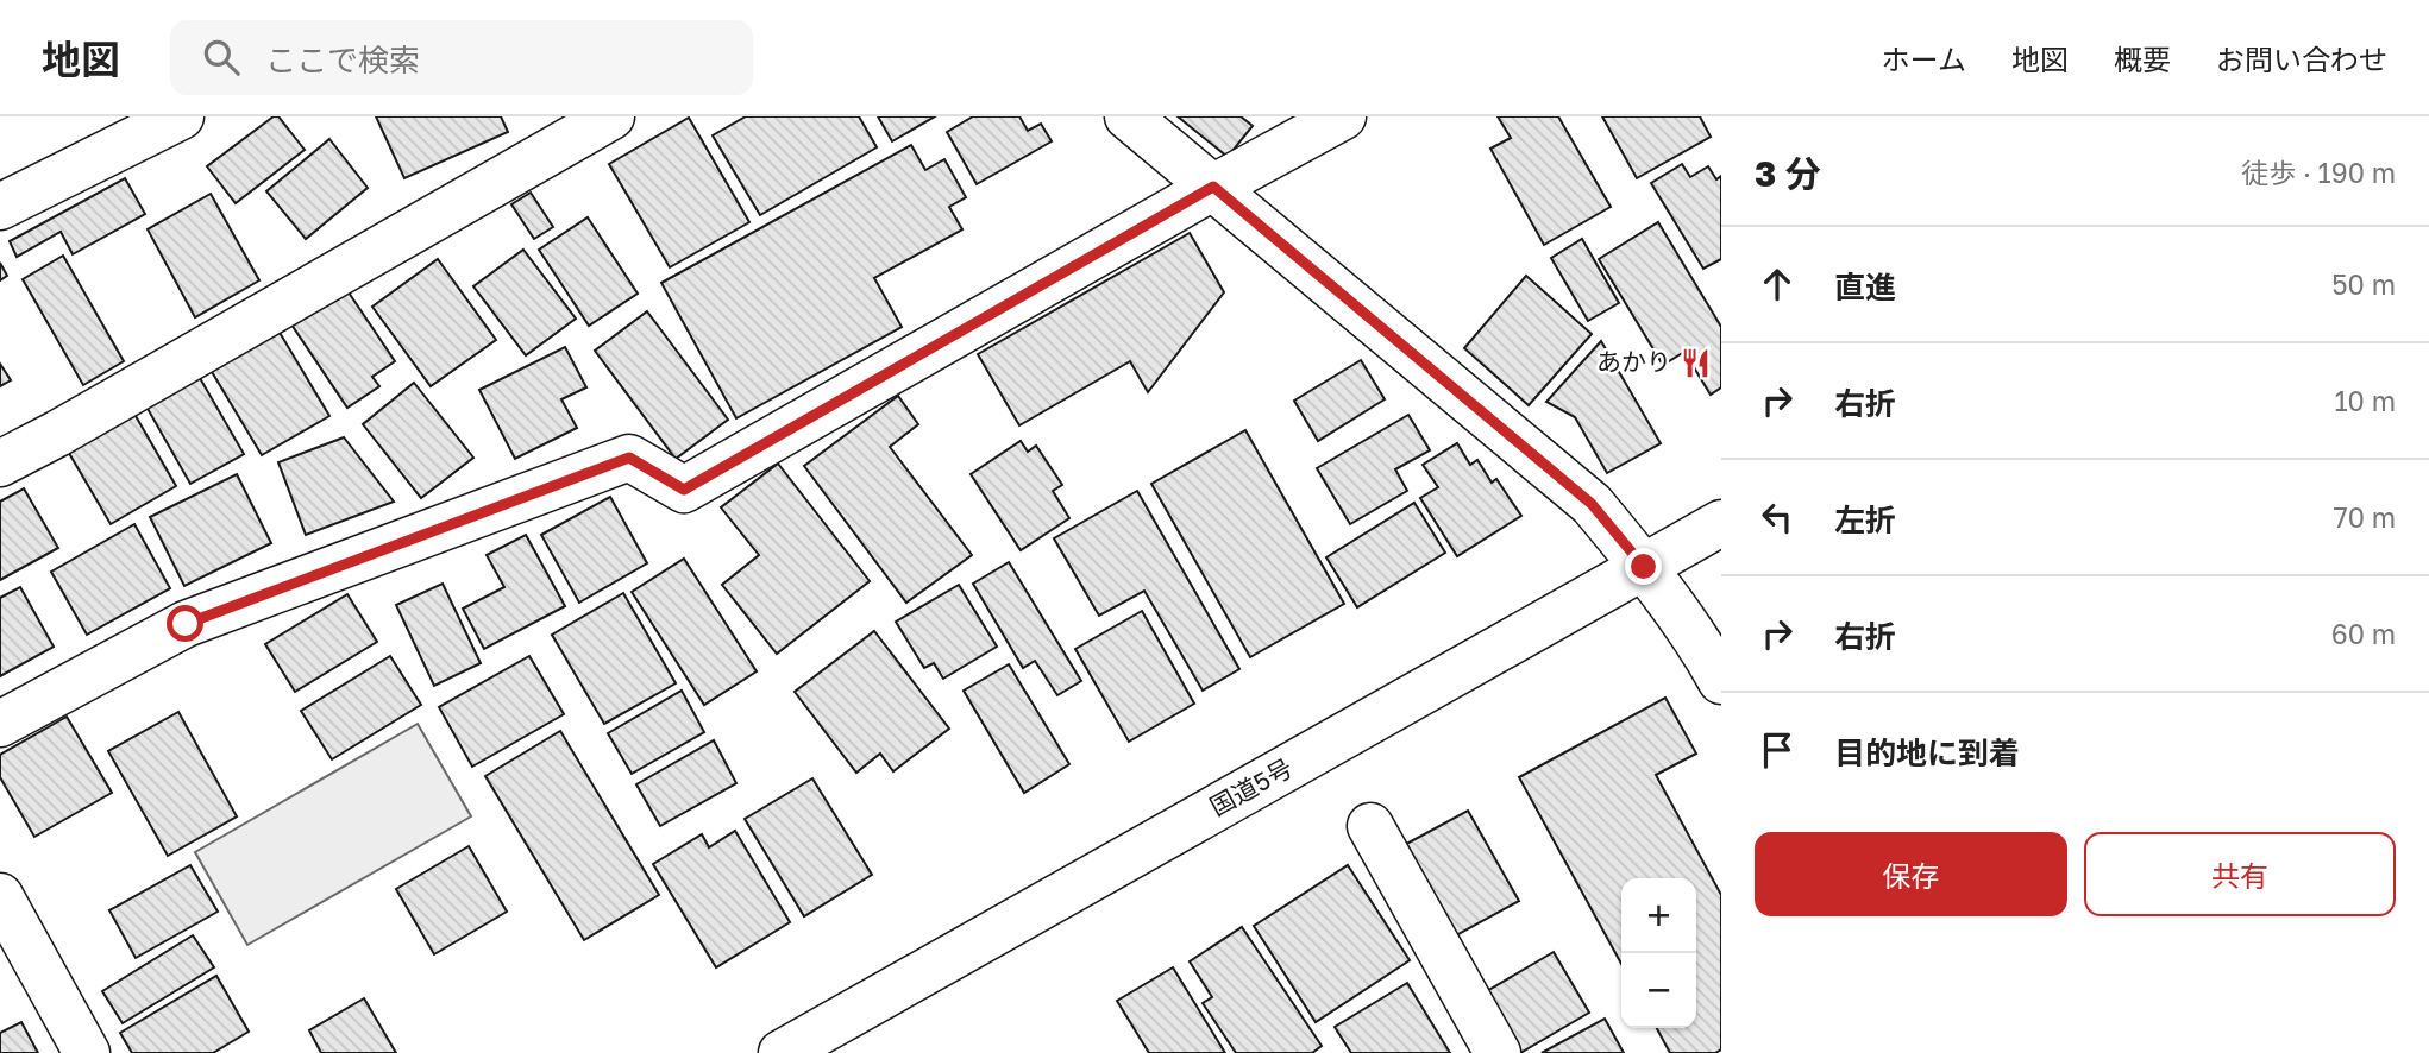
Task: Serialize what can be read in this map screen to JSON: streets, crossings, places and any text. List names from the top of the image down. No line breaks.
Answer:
{"streets":{"main road":["国道5号"]},"places":{"restaurant":["あかり"]},"page":{"header":"地図","search":"ここで検索","nav":["ホーム","地図","概要","お問い合わせ"],"heading":["3 分","徒歩 · 190 m"],"list":[["直進","50 m"],["右折","10 m"],["左折","70 m"],["右折","60 m"],"目的地に到着"],"buttons":["保存","共有"],"map_buttons":["+","−"]}}
